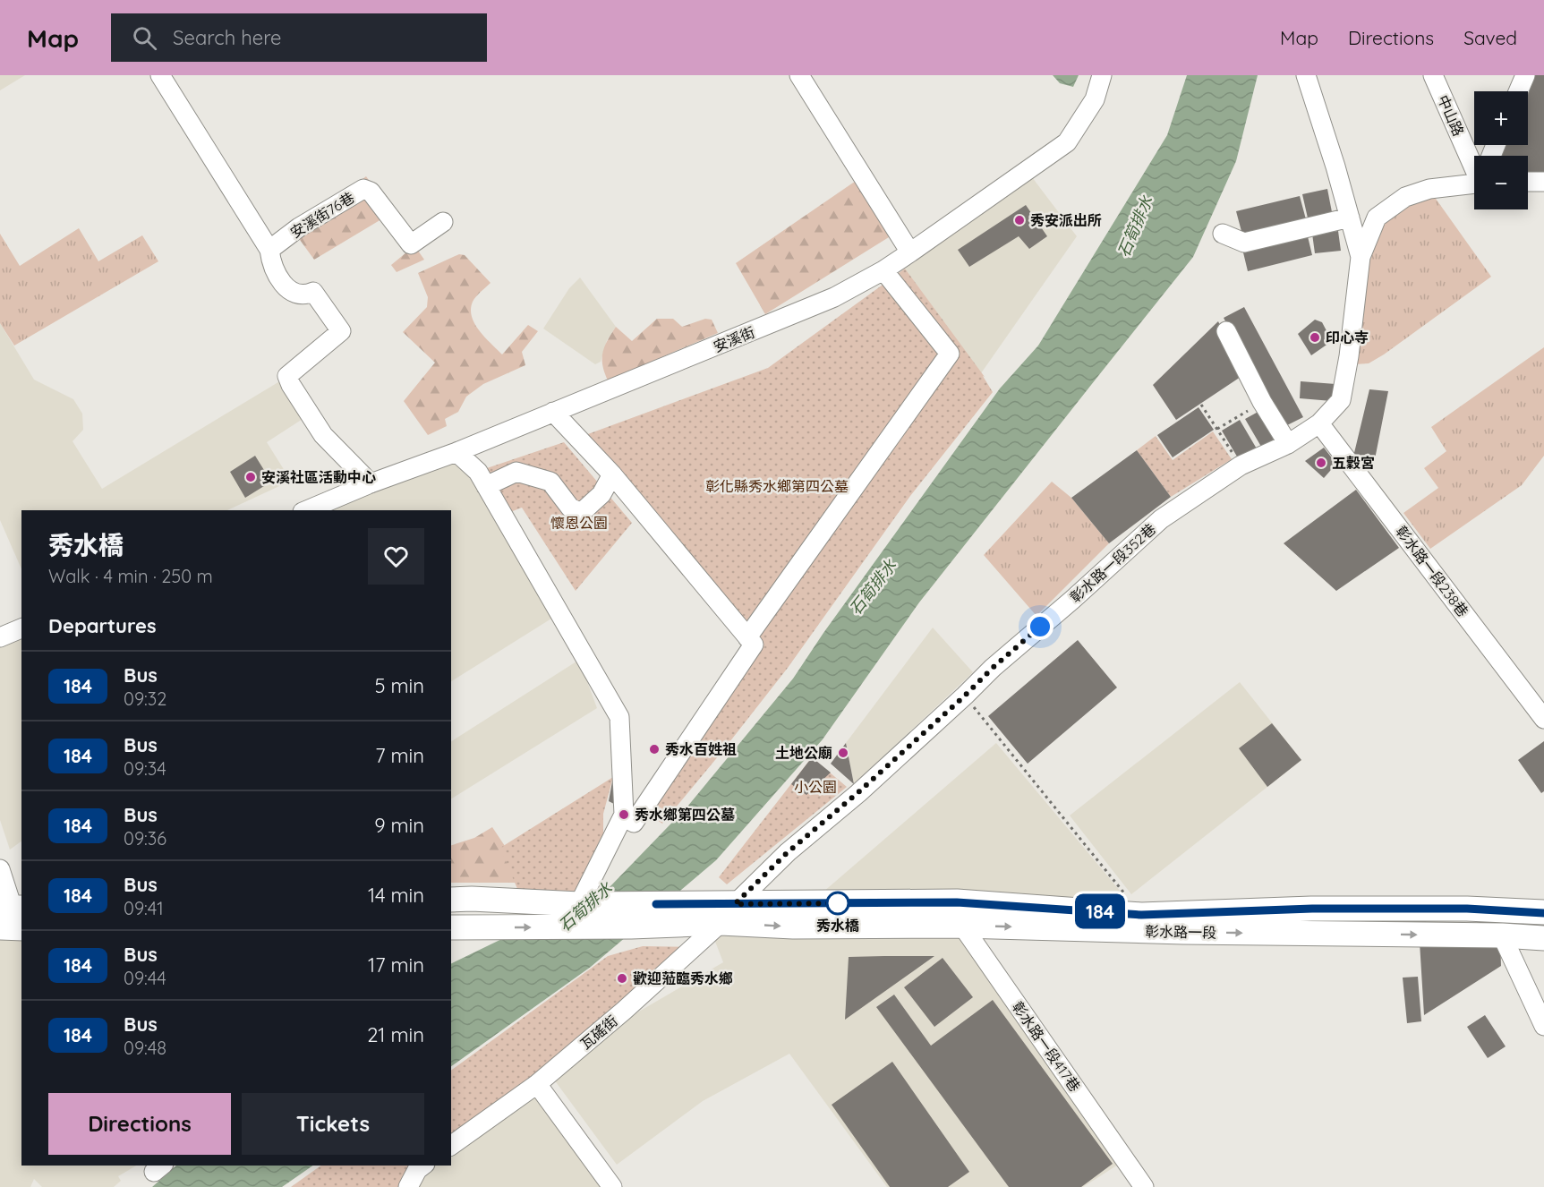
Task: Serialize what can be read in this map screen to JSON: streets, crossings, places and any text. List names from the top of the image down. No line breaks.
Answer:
{"streets":{"main road":["彰水路一段"],"street":["中山路","安溪街76巷","安溪街","彰水路一段352巷","彰水路一段238巷","瓦磘街","彰水路一段417巷"]},"crossings":[["彰水路一段352巷","彰水路一段238巷"],["彰水路一段352巷","彰水路一段"],["彰水路一段352巷","瓦磘街"],["彰水路一段","瓦磘街"],["彰水路一段","彰水路一段417巷"]],"water":["石筍排水"],"parks":["彰化縣秀水鄉第四公墓","懷恩公園","小公園"],"places":["秀安派出所","印心寺","五穀宮","安溪社區活動中心","秀水百姓祖","土地公廟","秀水鄉第四公墓","秀水橋","歡迎蒞臨秀水鄉"],"lines":["bus line 184"],"page":{"header":"Map","search":"Search here","nav":["Map","Directions","Saved"],"on_map":"184","map_buttons":["+","−"],"heading":[["秀水橋","Walk · 4 min · 250 m"],"Departures"],"list":[{"mark":"184","name":"Bus","note":"09:32","value":"5 min"},{"mark":"184","name":"Bus","note":"09:34","value":"7 min"},{"mark":"184","name":"Bus","note":"09:36","value":"9 min"},{"mark":"184","name":"Bus","note":"09:41","value":"14 min"},{"mark":"184","name":"Bus","note":"09:44","value":"17 min"},{"mark":"184","name":"Bus","note":"09:48","value":"21 min"}],"buttons":["Directions","Tickets"]}}
